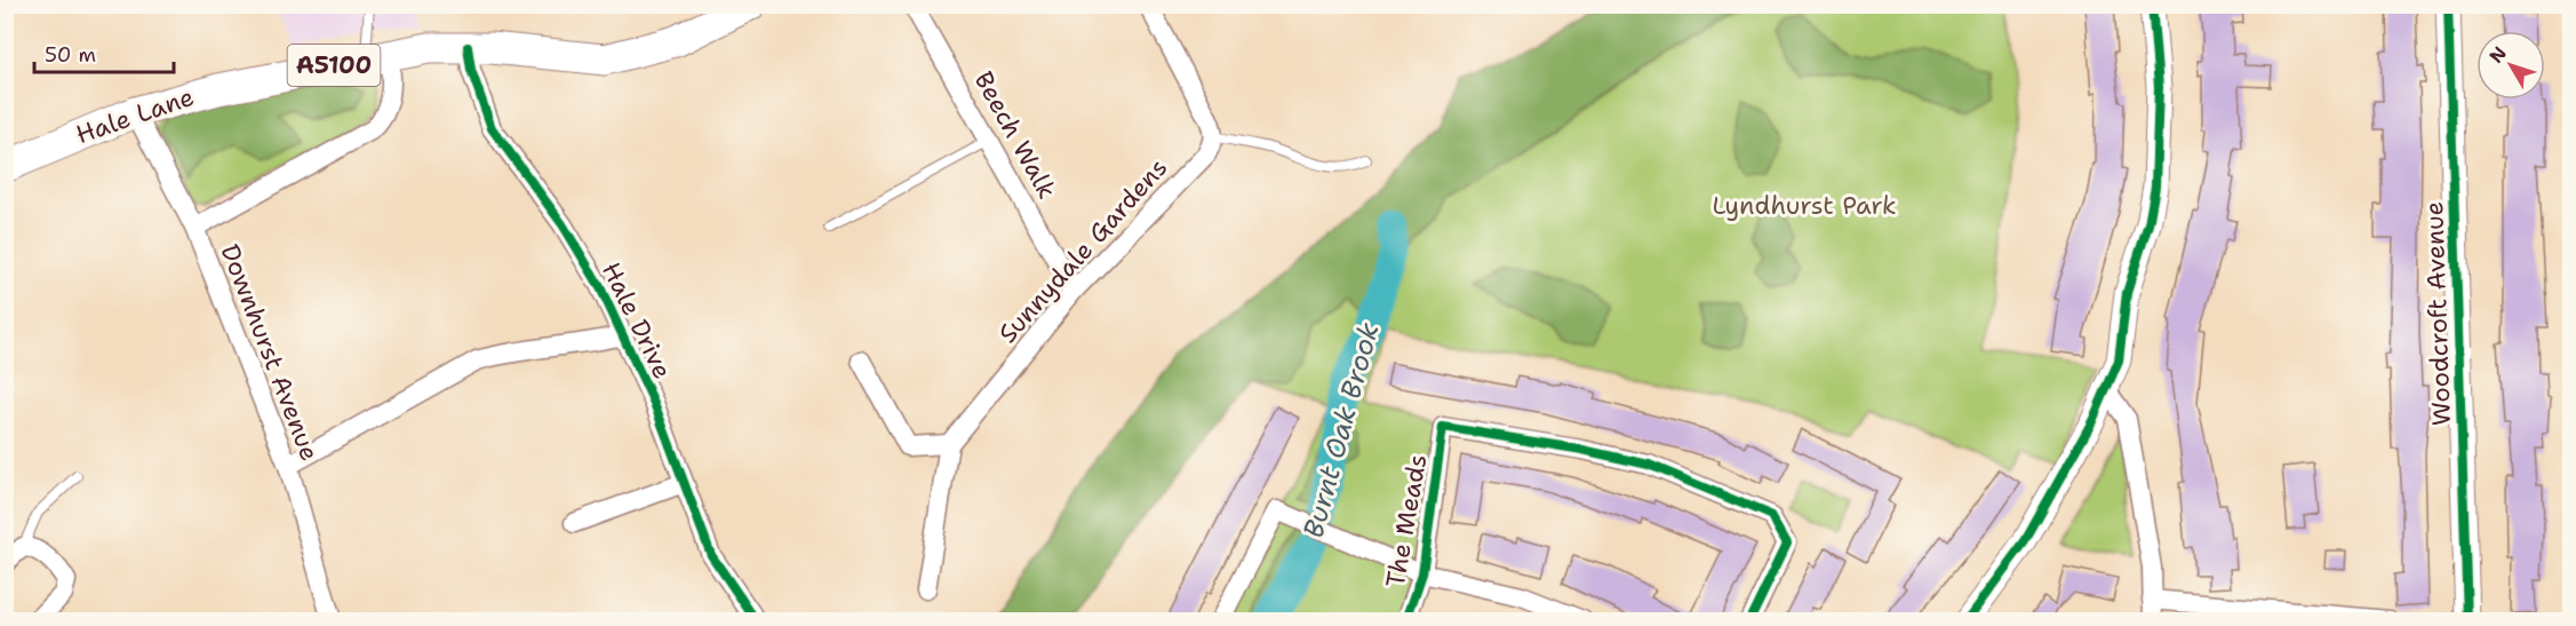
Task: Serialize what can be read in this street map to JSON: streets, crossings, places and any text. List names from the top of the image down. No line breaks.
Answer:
{"streets":{"main road":["A5100","Hale Lane"],"street":["Beech Walk","Sunnydale Gardens","Woodcroft Avenue","Hale Drive","Downhurst Avenue","The Meads"]},"crossings":[["Hale Lane","Hale Drive"],["Hale Lane","Downhurst Avenue"],["Beech Walk","Sunnydale Gardens"]],"water":["Burnt Oak Brook"],"parks":["Lyndhurst Park"],"scale_bar":"50 m","north":"top left"}
